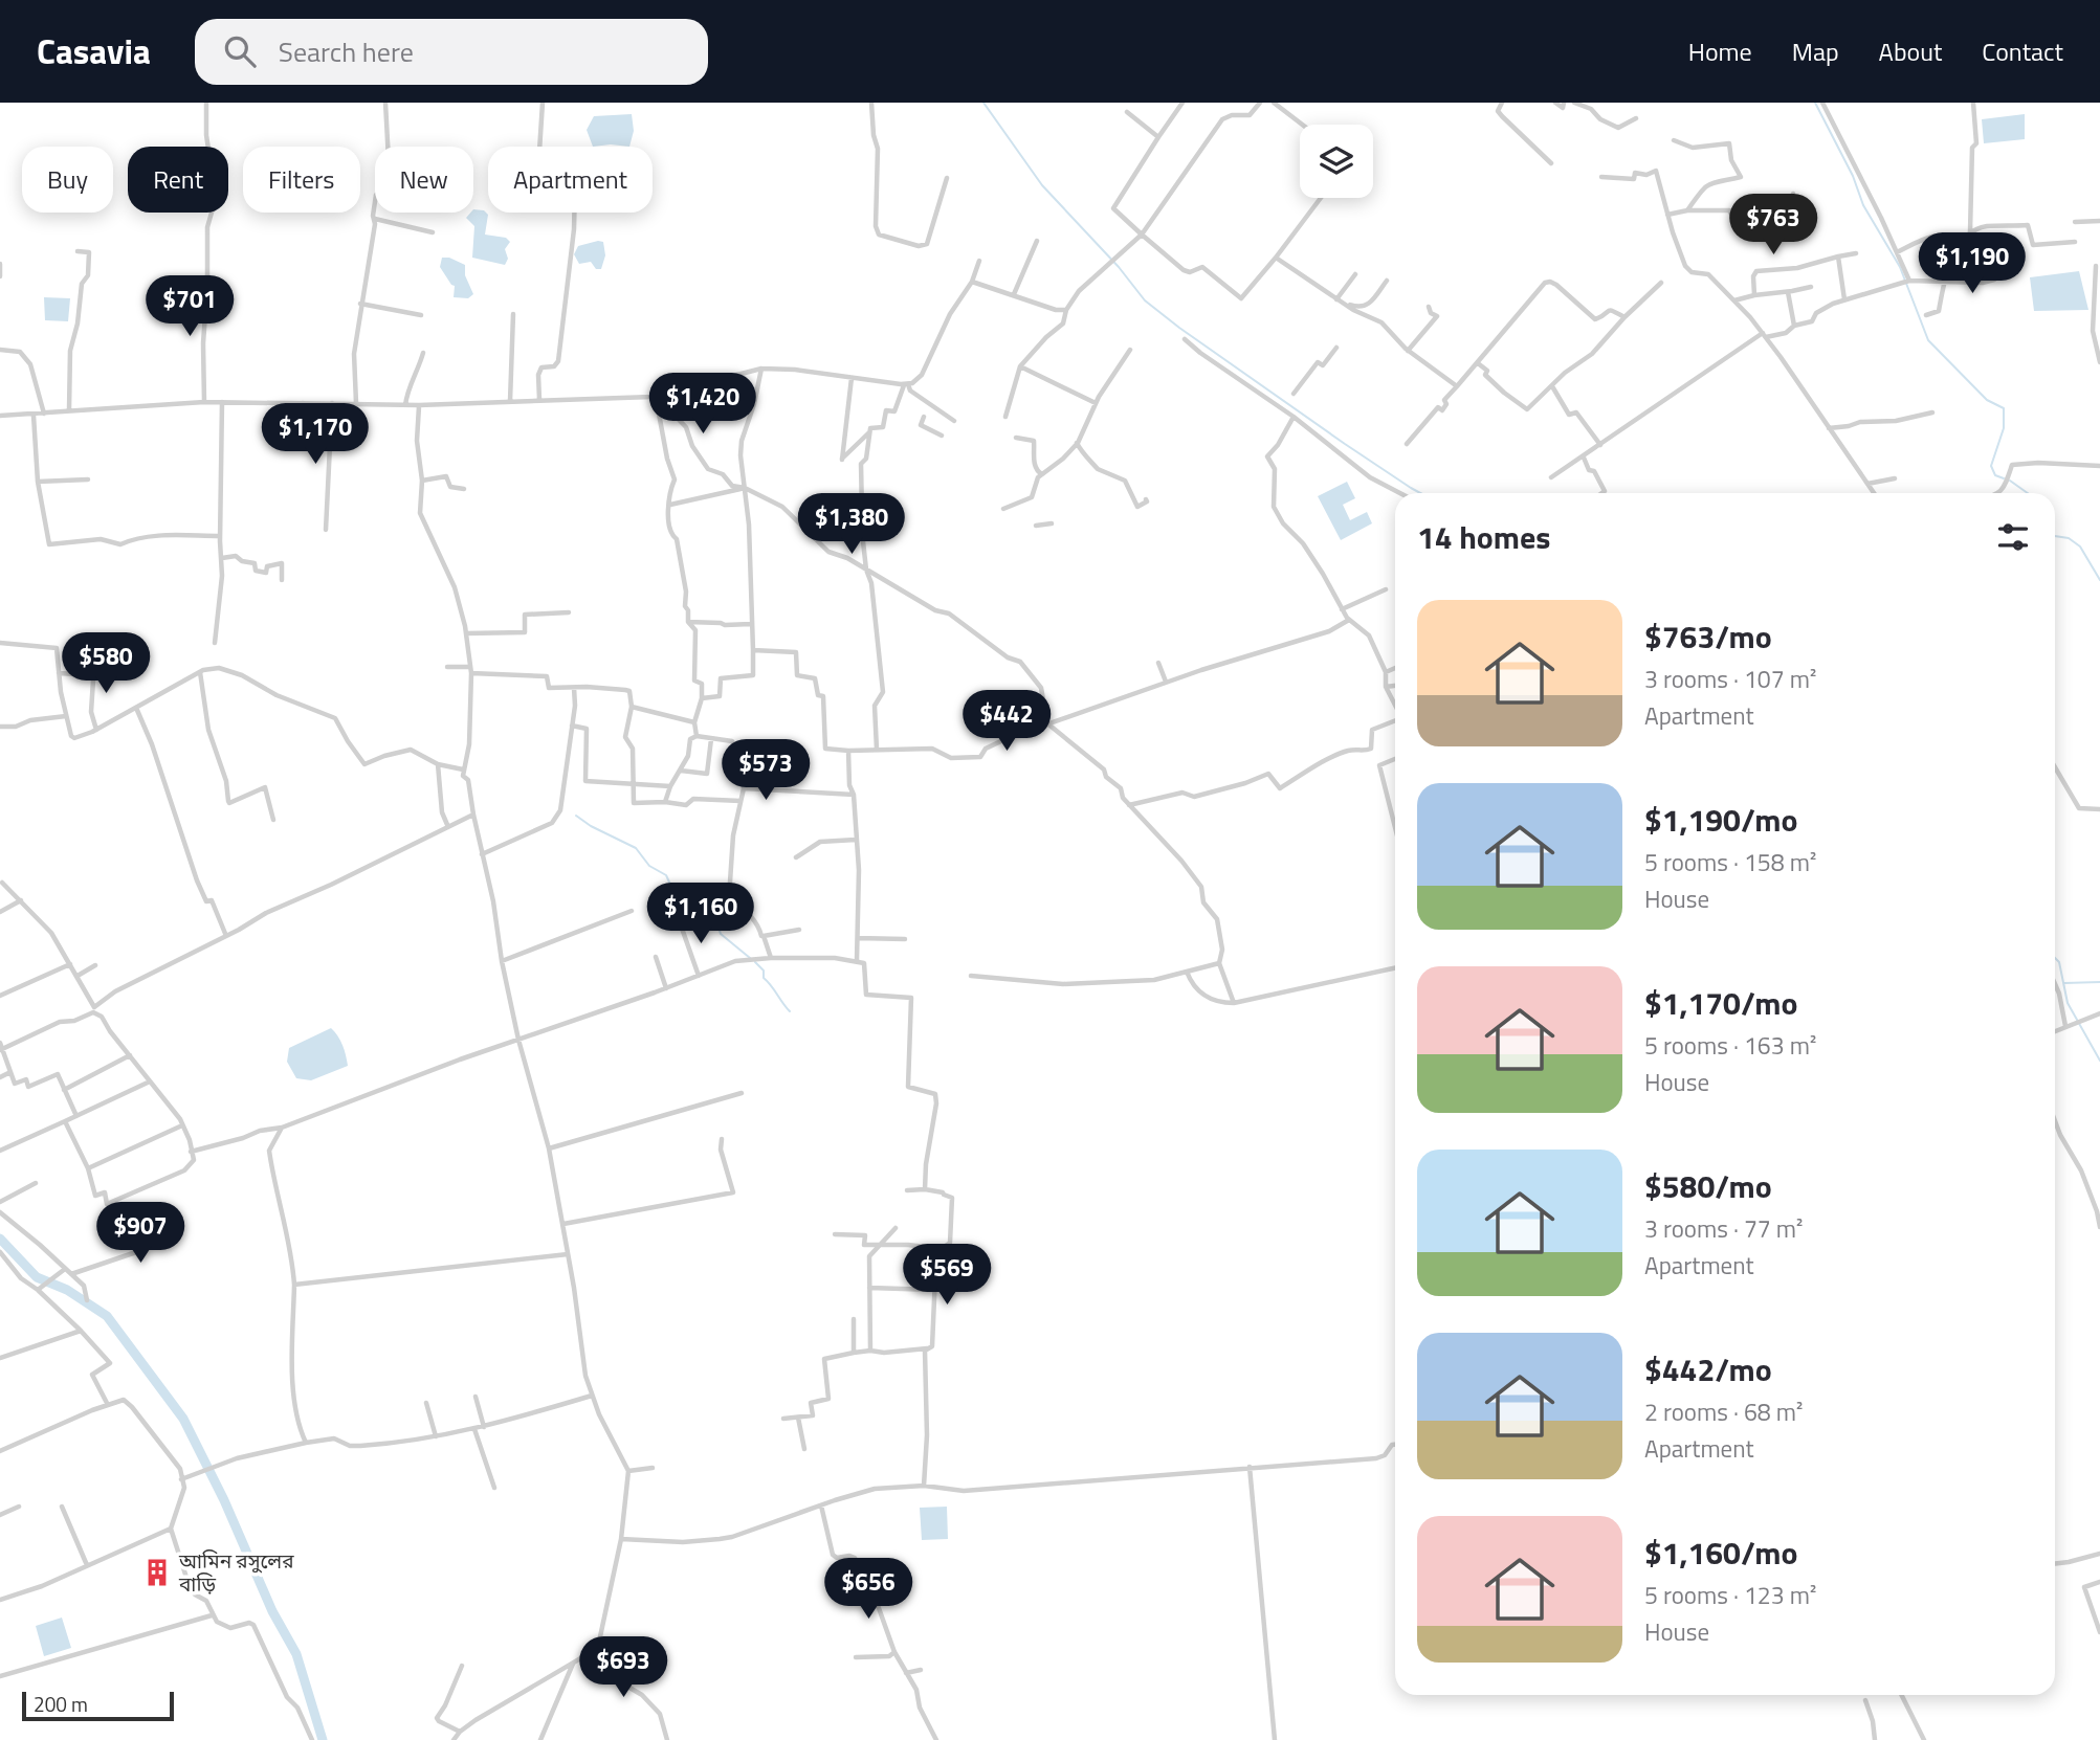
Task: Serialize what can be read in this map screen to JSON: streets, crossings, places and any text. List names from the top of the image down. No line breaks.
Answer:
{"places":{"building":["আমিন রসুলের বাড়ি"]},"scale_bar":"200 m","page":{"header":"Casavia","search":"Search here","nav":["Home","Map","About","Contact"],"chip":["Buy","Rent","Filters","New","Apartment"],"price":["$763","$1,190","$701","$1,420","$1,170","$1,380","$580","$442","$573","$1,160","$907","$569","$656","$693"],"heading":"14 homes","list":[{"name":"$763/mo","note":"3 rooms · 107 m² · Apartment"},{"name":"$1,190/mo","note":"5 rooms · 158 m² · House"},{"name":"$1,170/mo","note":"5 rooms · 163 m² · House"},{"name":"$580/mo","note":"3 rooms · 77 m² · Apartment"},{"name":"$442/mo","note":"2 rooms · 68 m² · Apartment"},{"name":"$1,160/mo","note":"5 rooms · 123 m² · House"}],"scale":"200 m"}}
